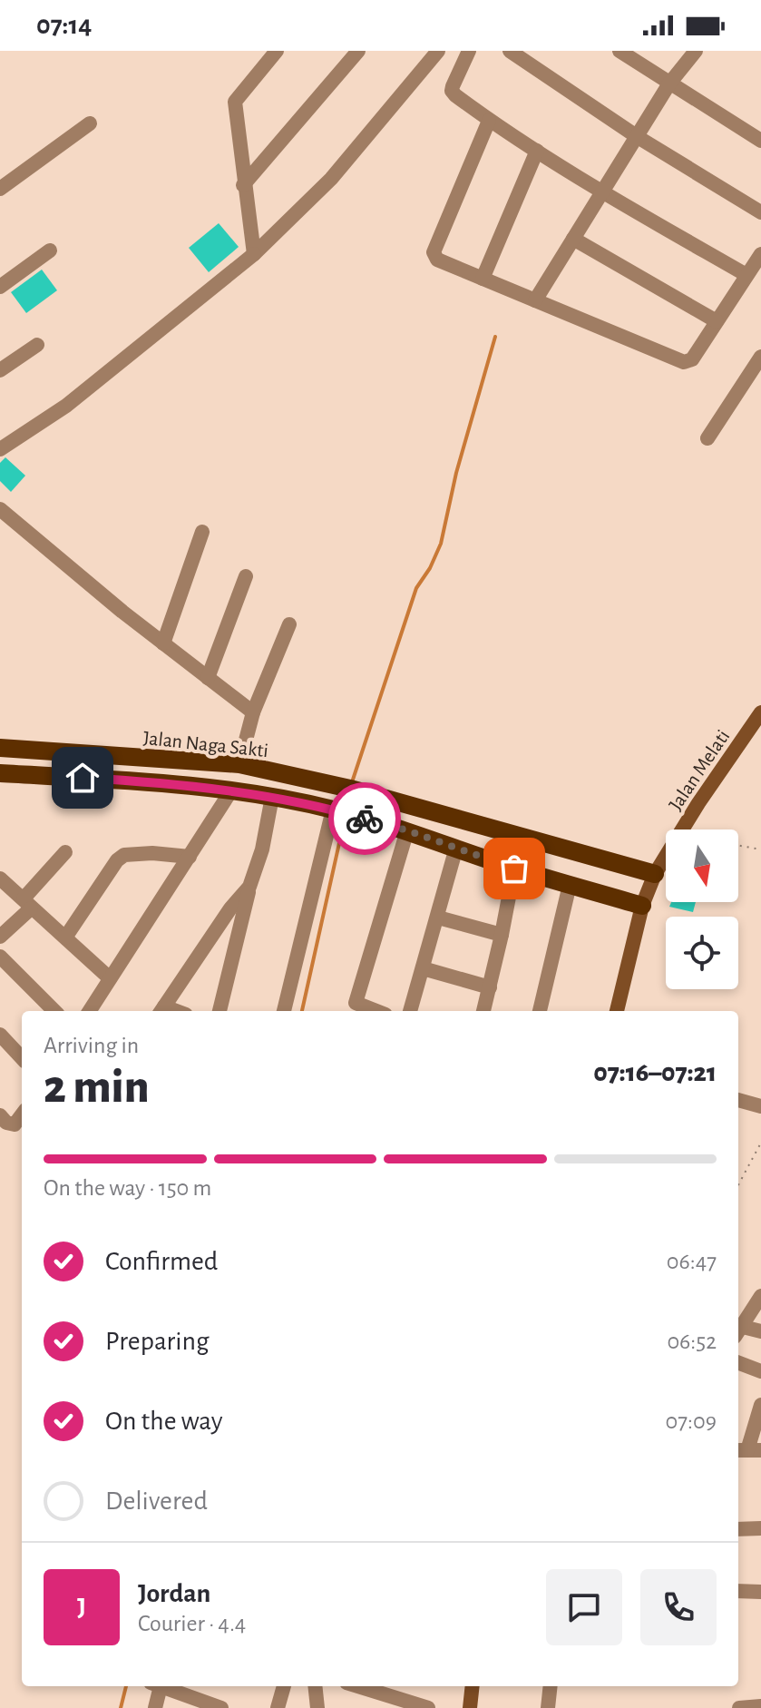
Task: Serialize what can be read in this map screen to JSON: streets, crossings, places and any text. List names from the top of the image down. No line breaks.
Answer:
{"streets":{"main road":["Jalan Naga Sakti","Jalan Melati"]},"crossings":[["Jalan Naga Sakti","Jalan Melati"]],"north":"bottom","page":{"status":"07:14","heading":["2 min","Arriving in","07:16–07:21"],"panel":["Jordan","Courier · 4.4"],"bar":"On the way · 150 m","list":[["Confirmed","06:47"],["Preparing","06:52"],["On the way","07:09"],"Delivered"],"round":"J"}}
